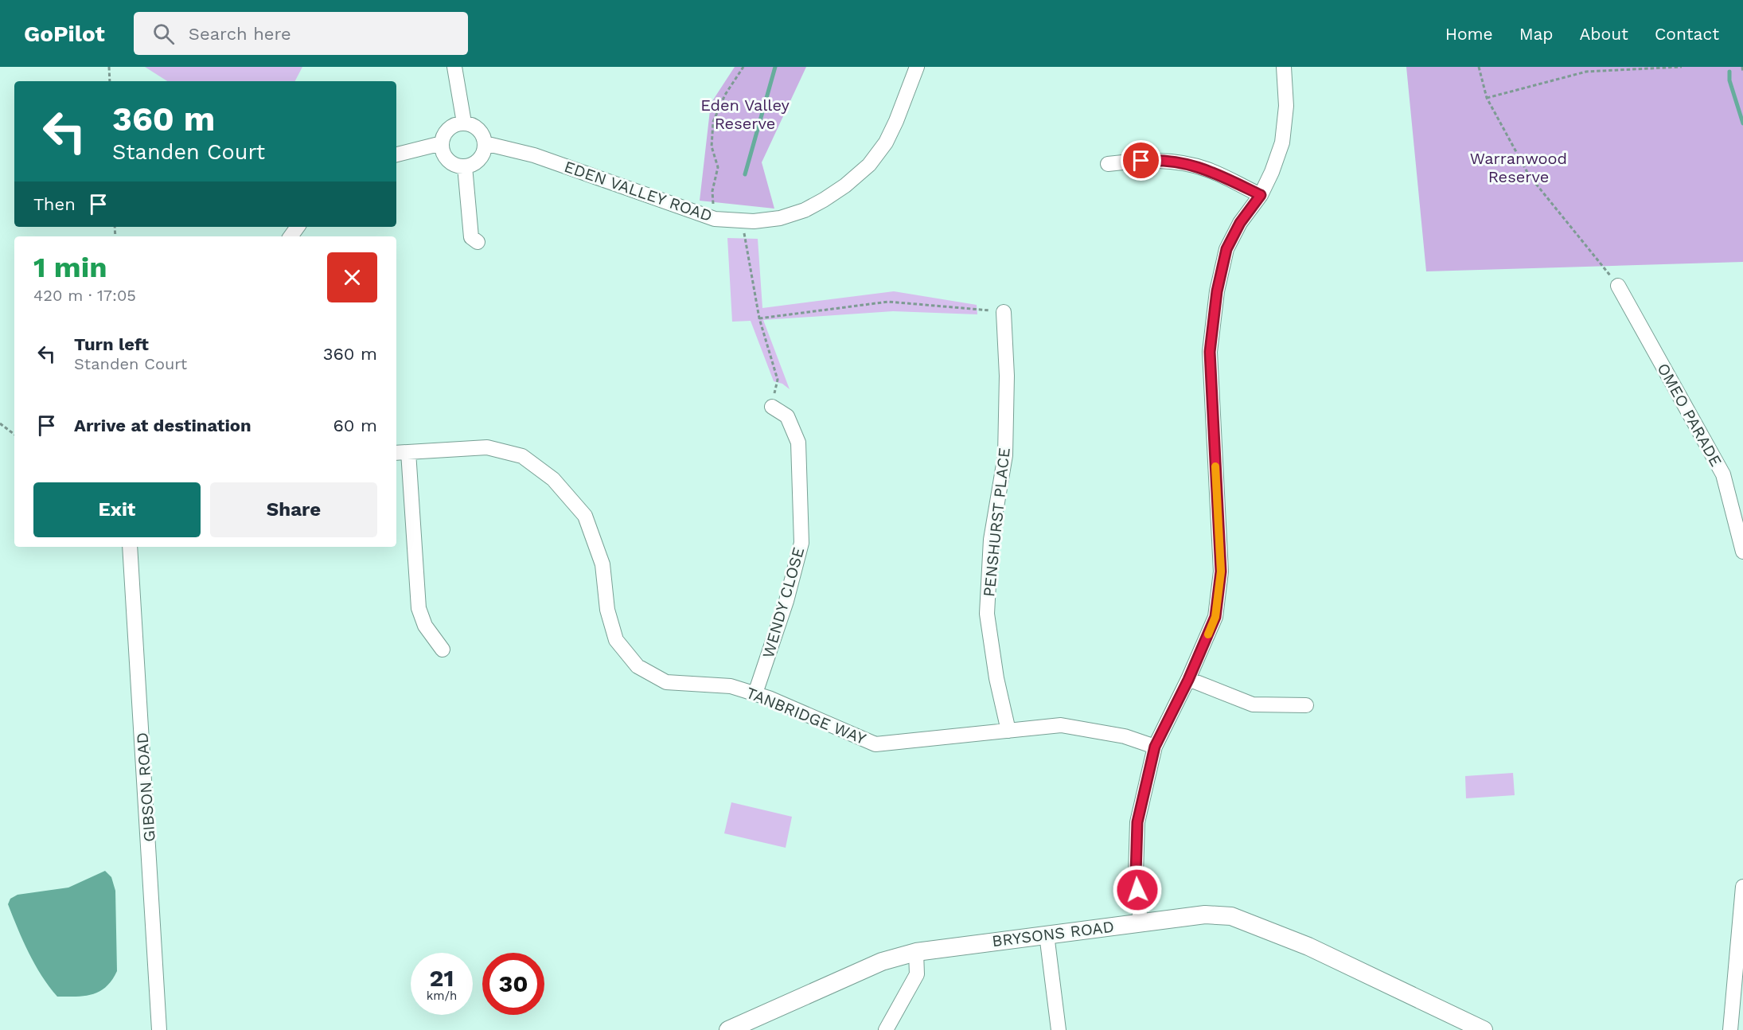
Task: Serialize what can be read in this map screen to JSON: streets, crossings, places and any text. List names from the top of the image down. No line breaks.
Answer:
{"streets":{"street":["EDEN VALLEY ROAD","OMEO PARADE","PENSHURST PLACE","WENDY CLOSE","TANBRIDGE WAY","GIBSON ROAD","BRYSONS ROAD"]},"crossings":[["PENSHURST PLACE","TANBRIDGE WAY"],["WENDY CLOSE","TANBRIDGE WAY"]],"parks":["Eden Valley Reserve","Warranwood Reserve"],"page":{"header":"GoPilot","search":"Search here","nav":["Home","Map","About","Contact"],"turn":["360 m","Standen Court"],"then":"Then","heading":["1 min","420 m · 17:05"],"list":[{"name":"Turn left","note":"Standen Court","value":"360 m"},{"name":"Arrive at destination","value":"60 m"}],"buttons":["Exit","Share"],"speed":"21 km/h","limit":"30"}}
